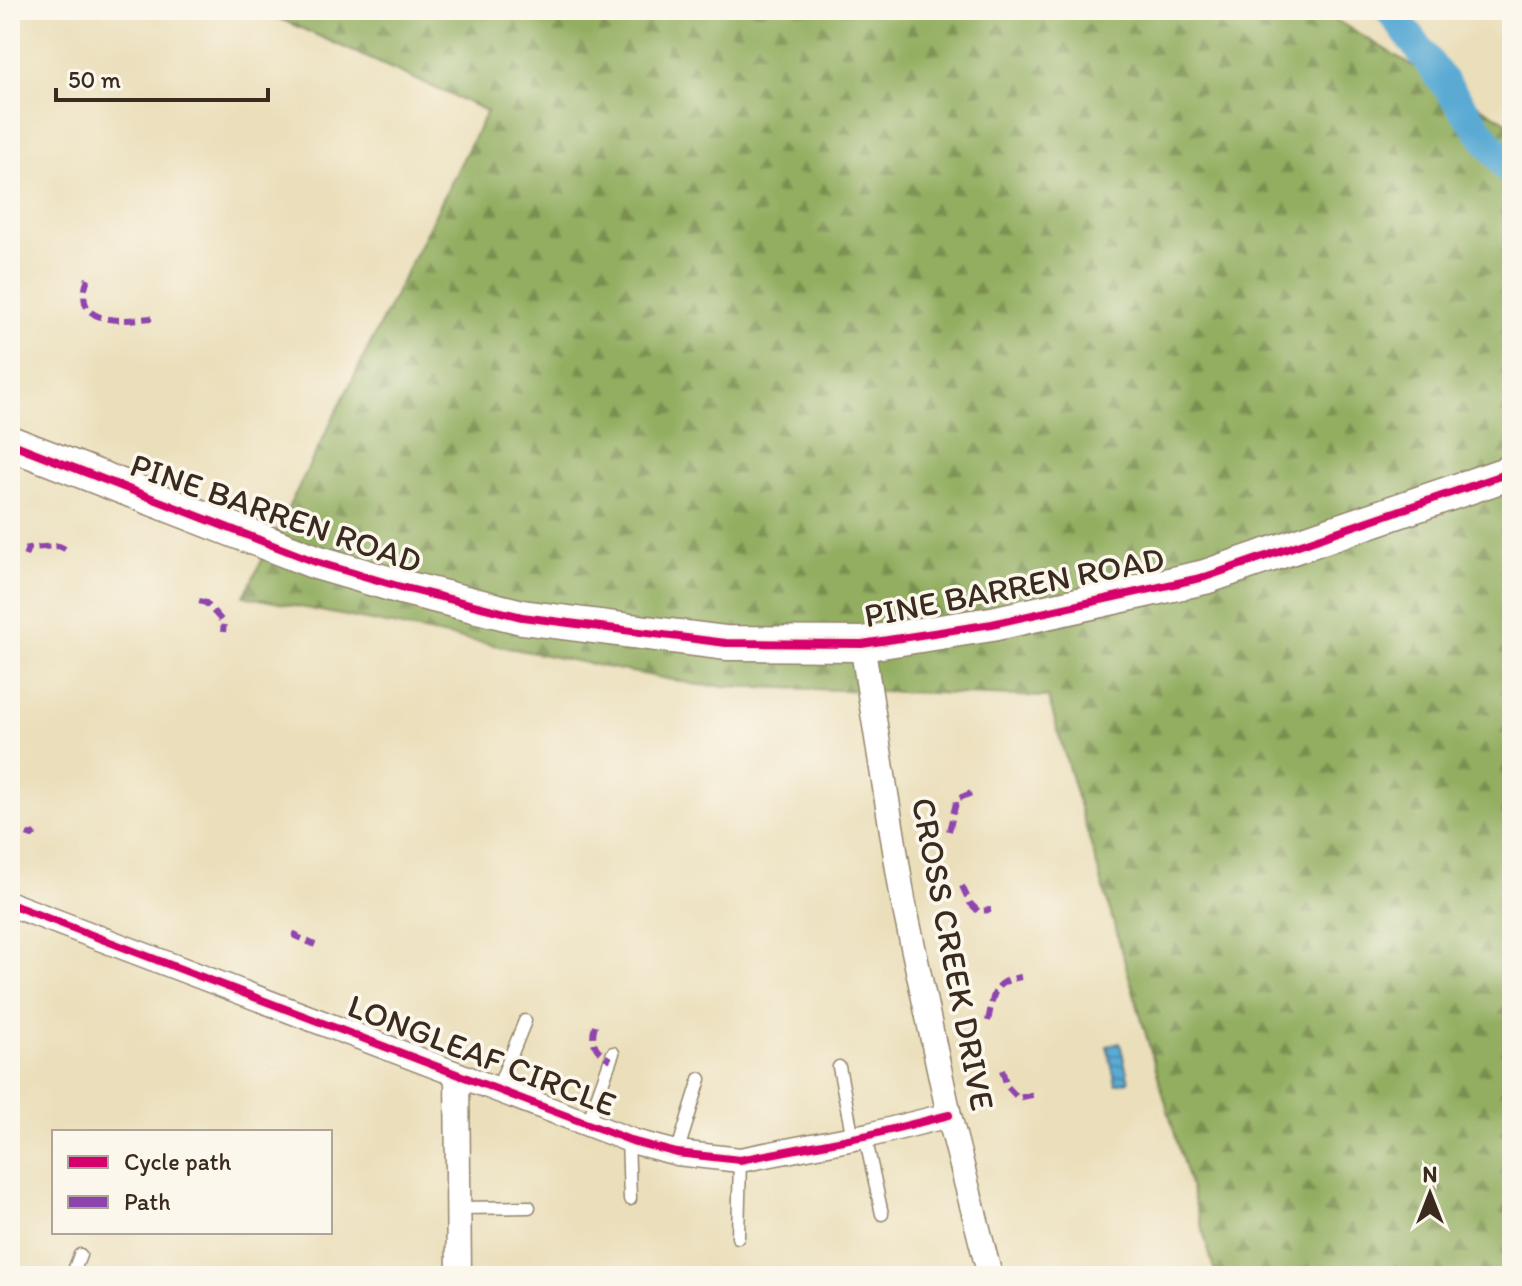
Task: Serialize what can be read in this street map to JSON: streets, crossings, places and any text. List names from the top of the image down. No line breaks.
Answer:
{"streets":{"main road":["PINE BARREN ROAD"],"street":["CROSS CREEK DRIVE","LONGLEAF CIRCLE"]},"crossings":[["PINE BARREN ROAD","CROSS CREEK DRIVE"],["CROSS CREEK DRIVE","LONGLEAF CIRCLE"]],"legend":["Cycle path","Path"],"scale_bar":"50 m","north":"top"}
